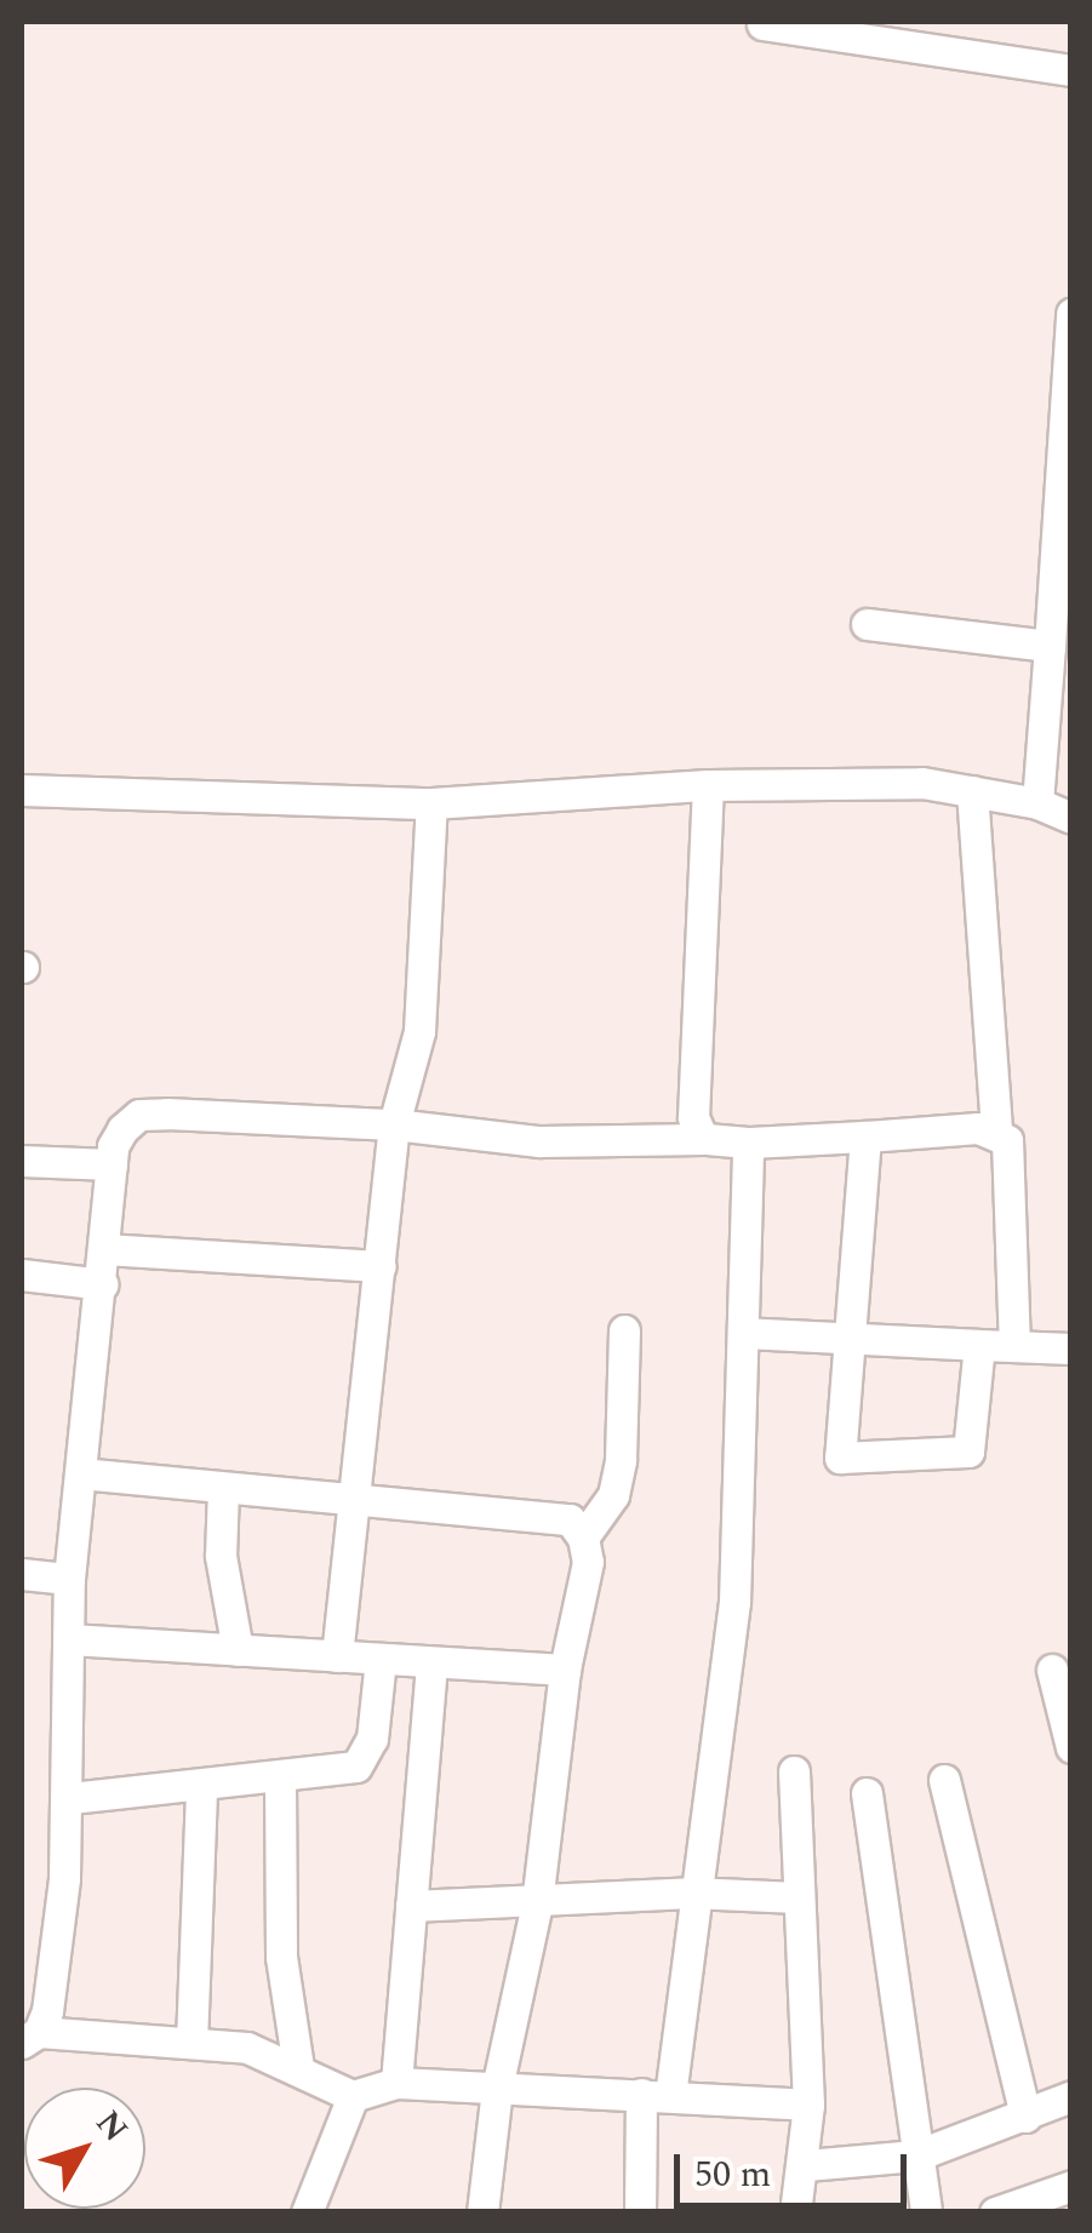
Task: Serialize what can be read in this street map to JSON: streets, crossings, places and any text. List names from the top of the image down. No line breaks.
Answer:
{"scale_bar":"50 m","north":"top right"}
